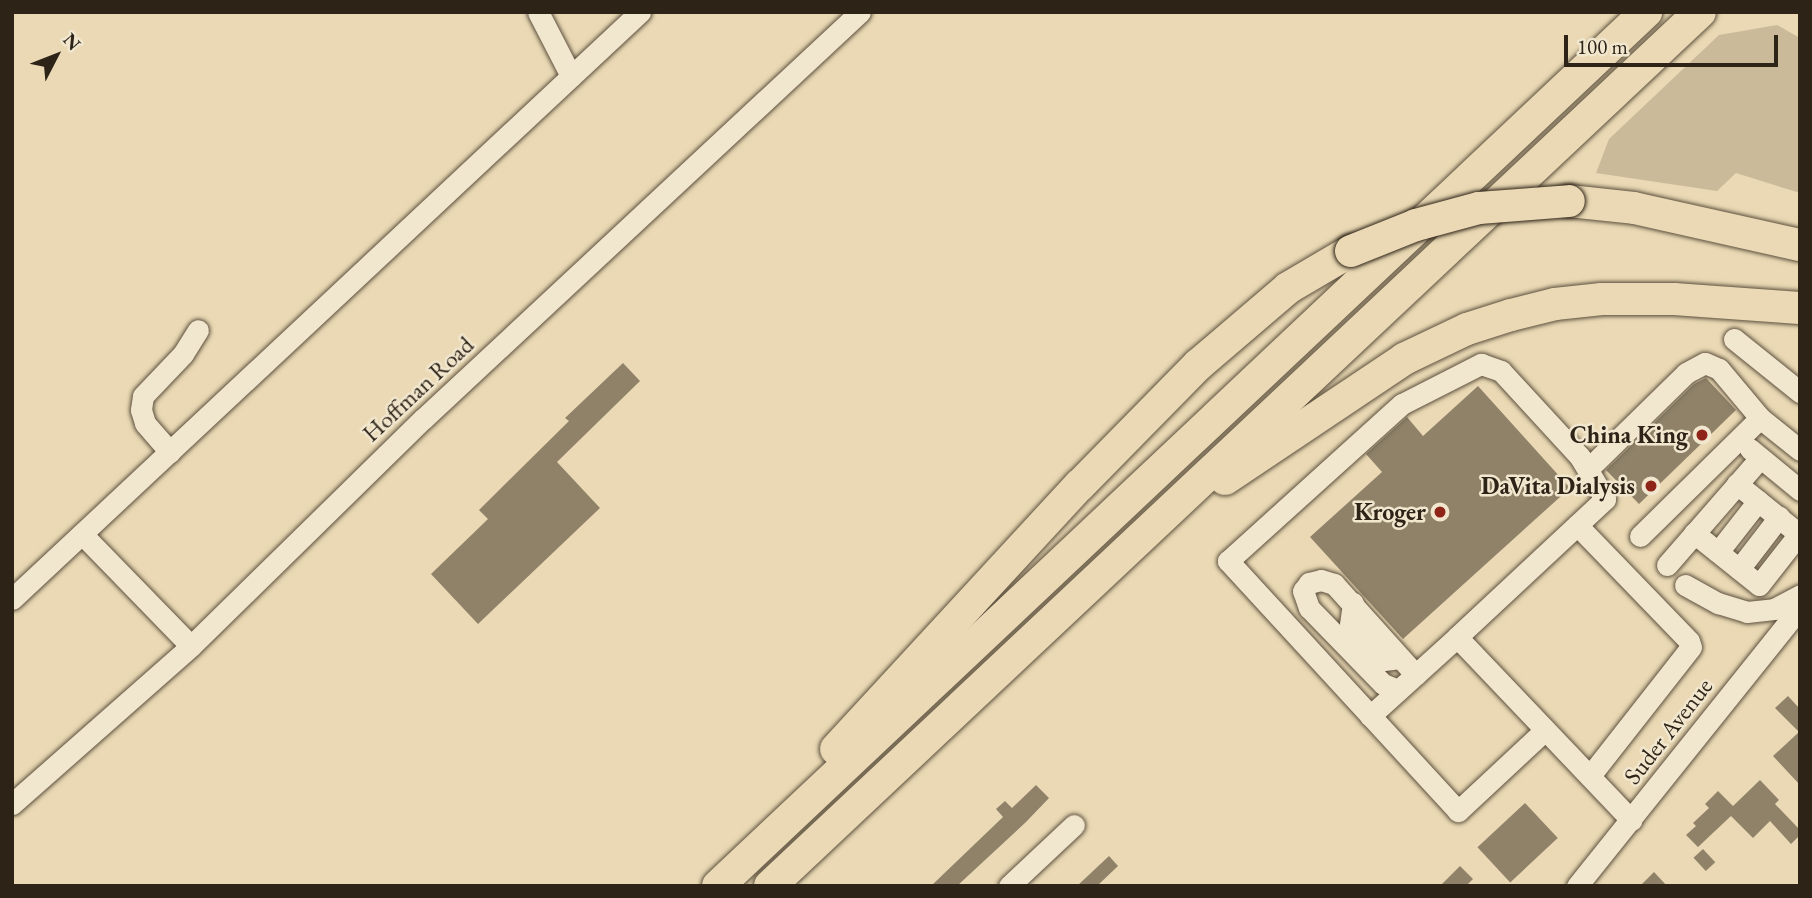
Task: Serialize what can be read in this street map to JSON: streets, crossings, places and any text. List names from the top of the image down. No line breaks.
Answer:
{"streets":{"street":["Hoffman Road","Suder Avenue"]},"places":["China King","DaVita Dialysis","Kroger"],"scale_bar":"100 m","north":"top right"}
